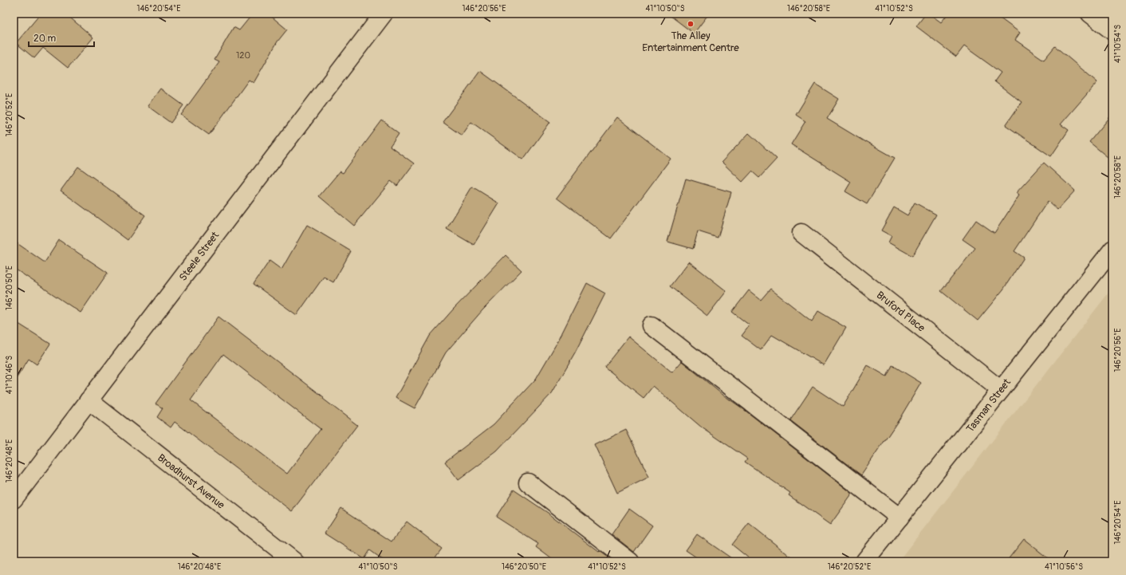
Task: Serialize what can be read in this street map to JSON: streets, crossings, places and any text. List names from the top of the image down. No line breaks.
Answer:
{"streets":{"street":["Steele Street","Bruford Place","Tasman Street","Broadhurst Avenue"]},"crossings":[["Steele Street","Broadhurst Avenue"],["Bruford Place","Tasman Street"]],"places":["The Alley Entertainment Centre"],"house_numbers":["120"],"scale_bar":"20 m","coordinates":["146°20'54\"E","146°20'56\"E","41°10'50\"S","146°20'58\"E","41°10'52\"S","41°10'54\"S","146°20'52\"E","146°20'50\"E","41°10'46\"S","146°20'48\"E","41°10'56\"S"]}
